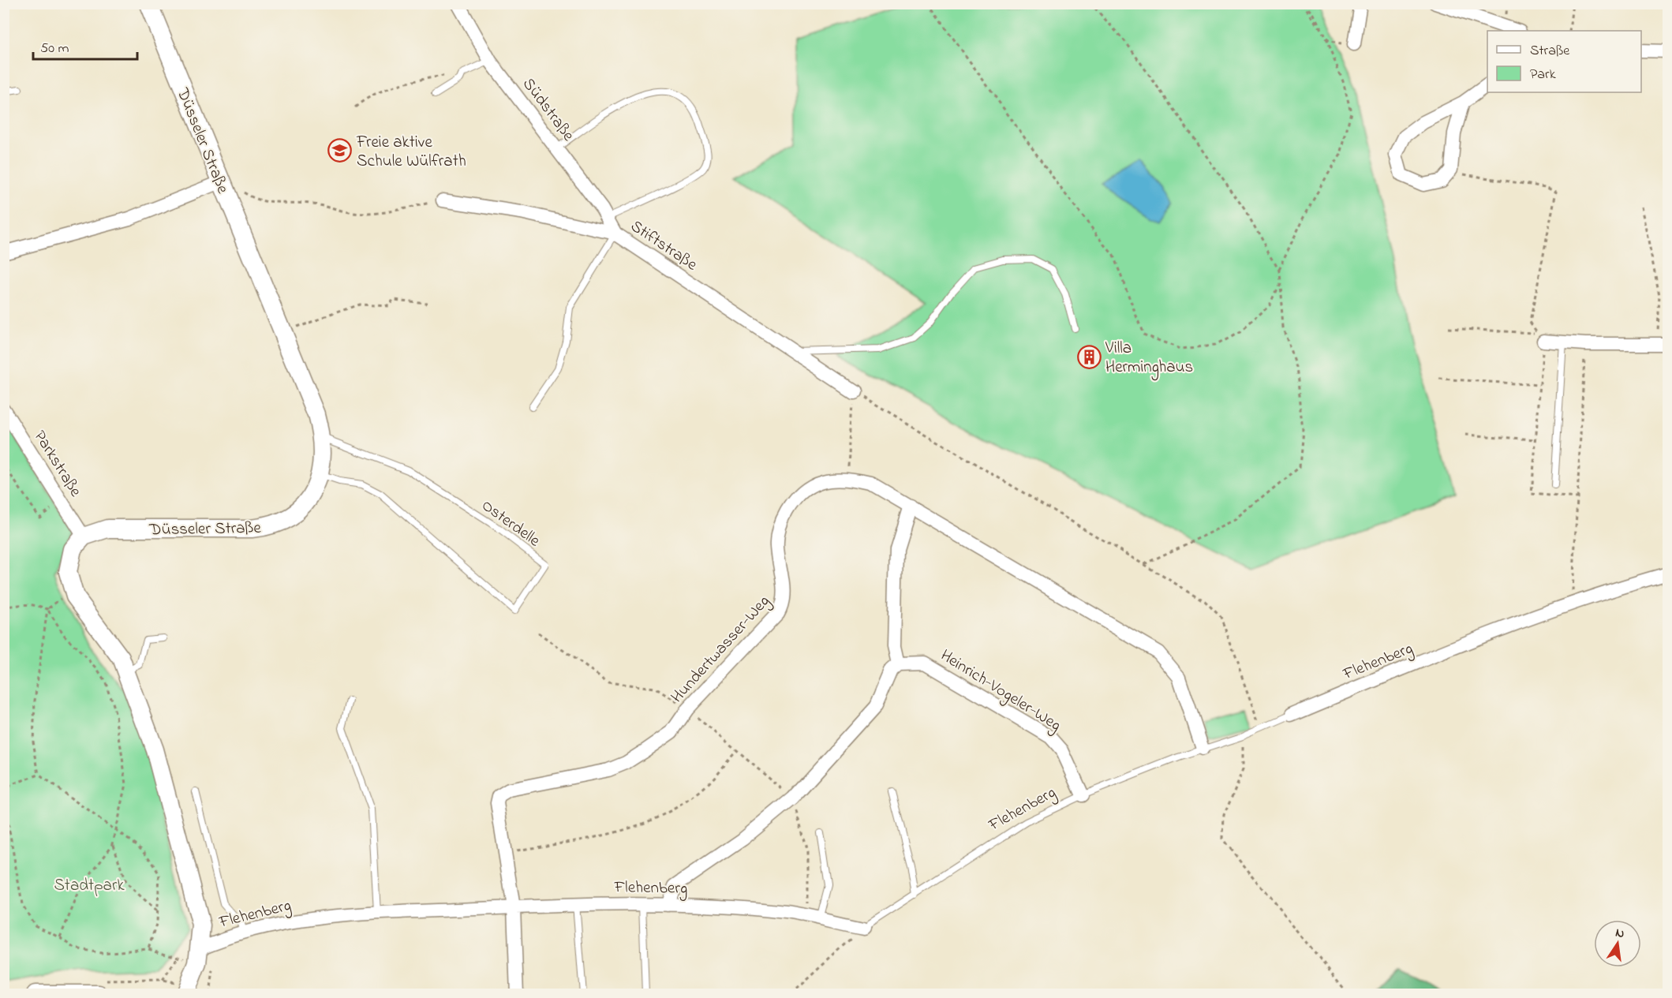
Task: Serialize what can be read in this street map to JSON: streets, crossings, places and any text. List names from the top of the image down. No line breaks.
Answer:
{"streets":{"main road":["Düsseler Straße"],"street":["Südstraße","Stiftstraße","Parkstraße","Hundertwasser-Weg","Flehenberg","Heinrich-Vogeler-Weg"],"lane":["Osterdelle"]},"crossings":[["Südstraße","Stiftstraße"],["Düsseler Straße","Parkstraße"],["Düsseler Straße","Osterdelle"],["Hundertwasser-Weg","Flehenberg"],["Flehenberg","Heinrich-Vogeler-Weg"]],"parks":["Stadtpark"],"places":{"school or university":["Freie aktive Schule Wülfrath"],"building":["Villa Herminghaus"]},"legend":["Straße","Park"],"scale_bar":"50 m","north":"top"}
